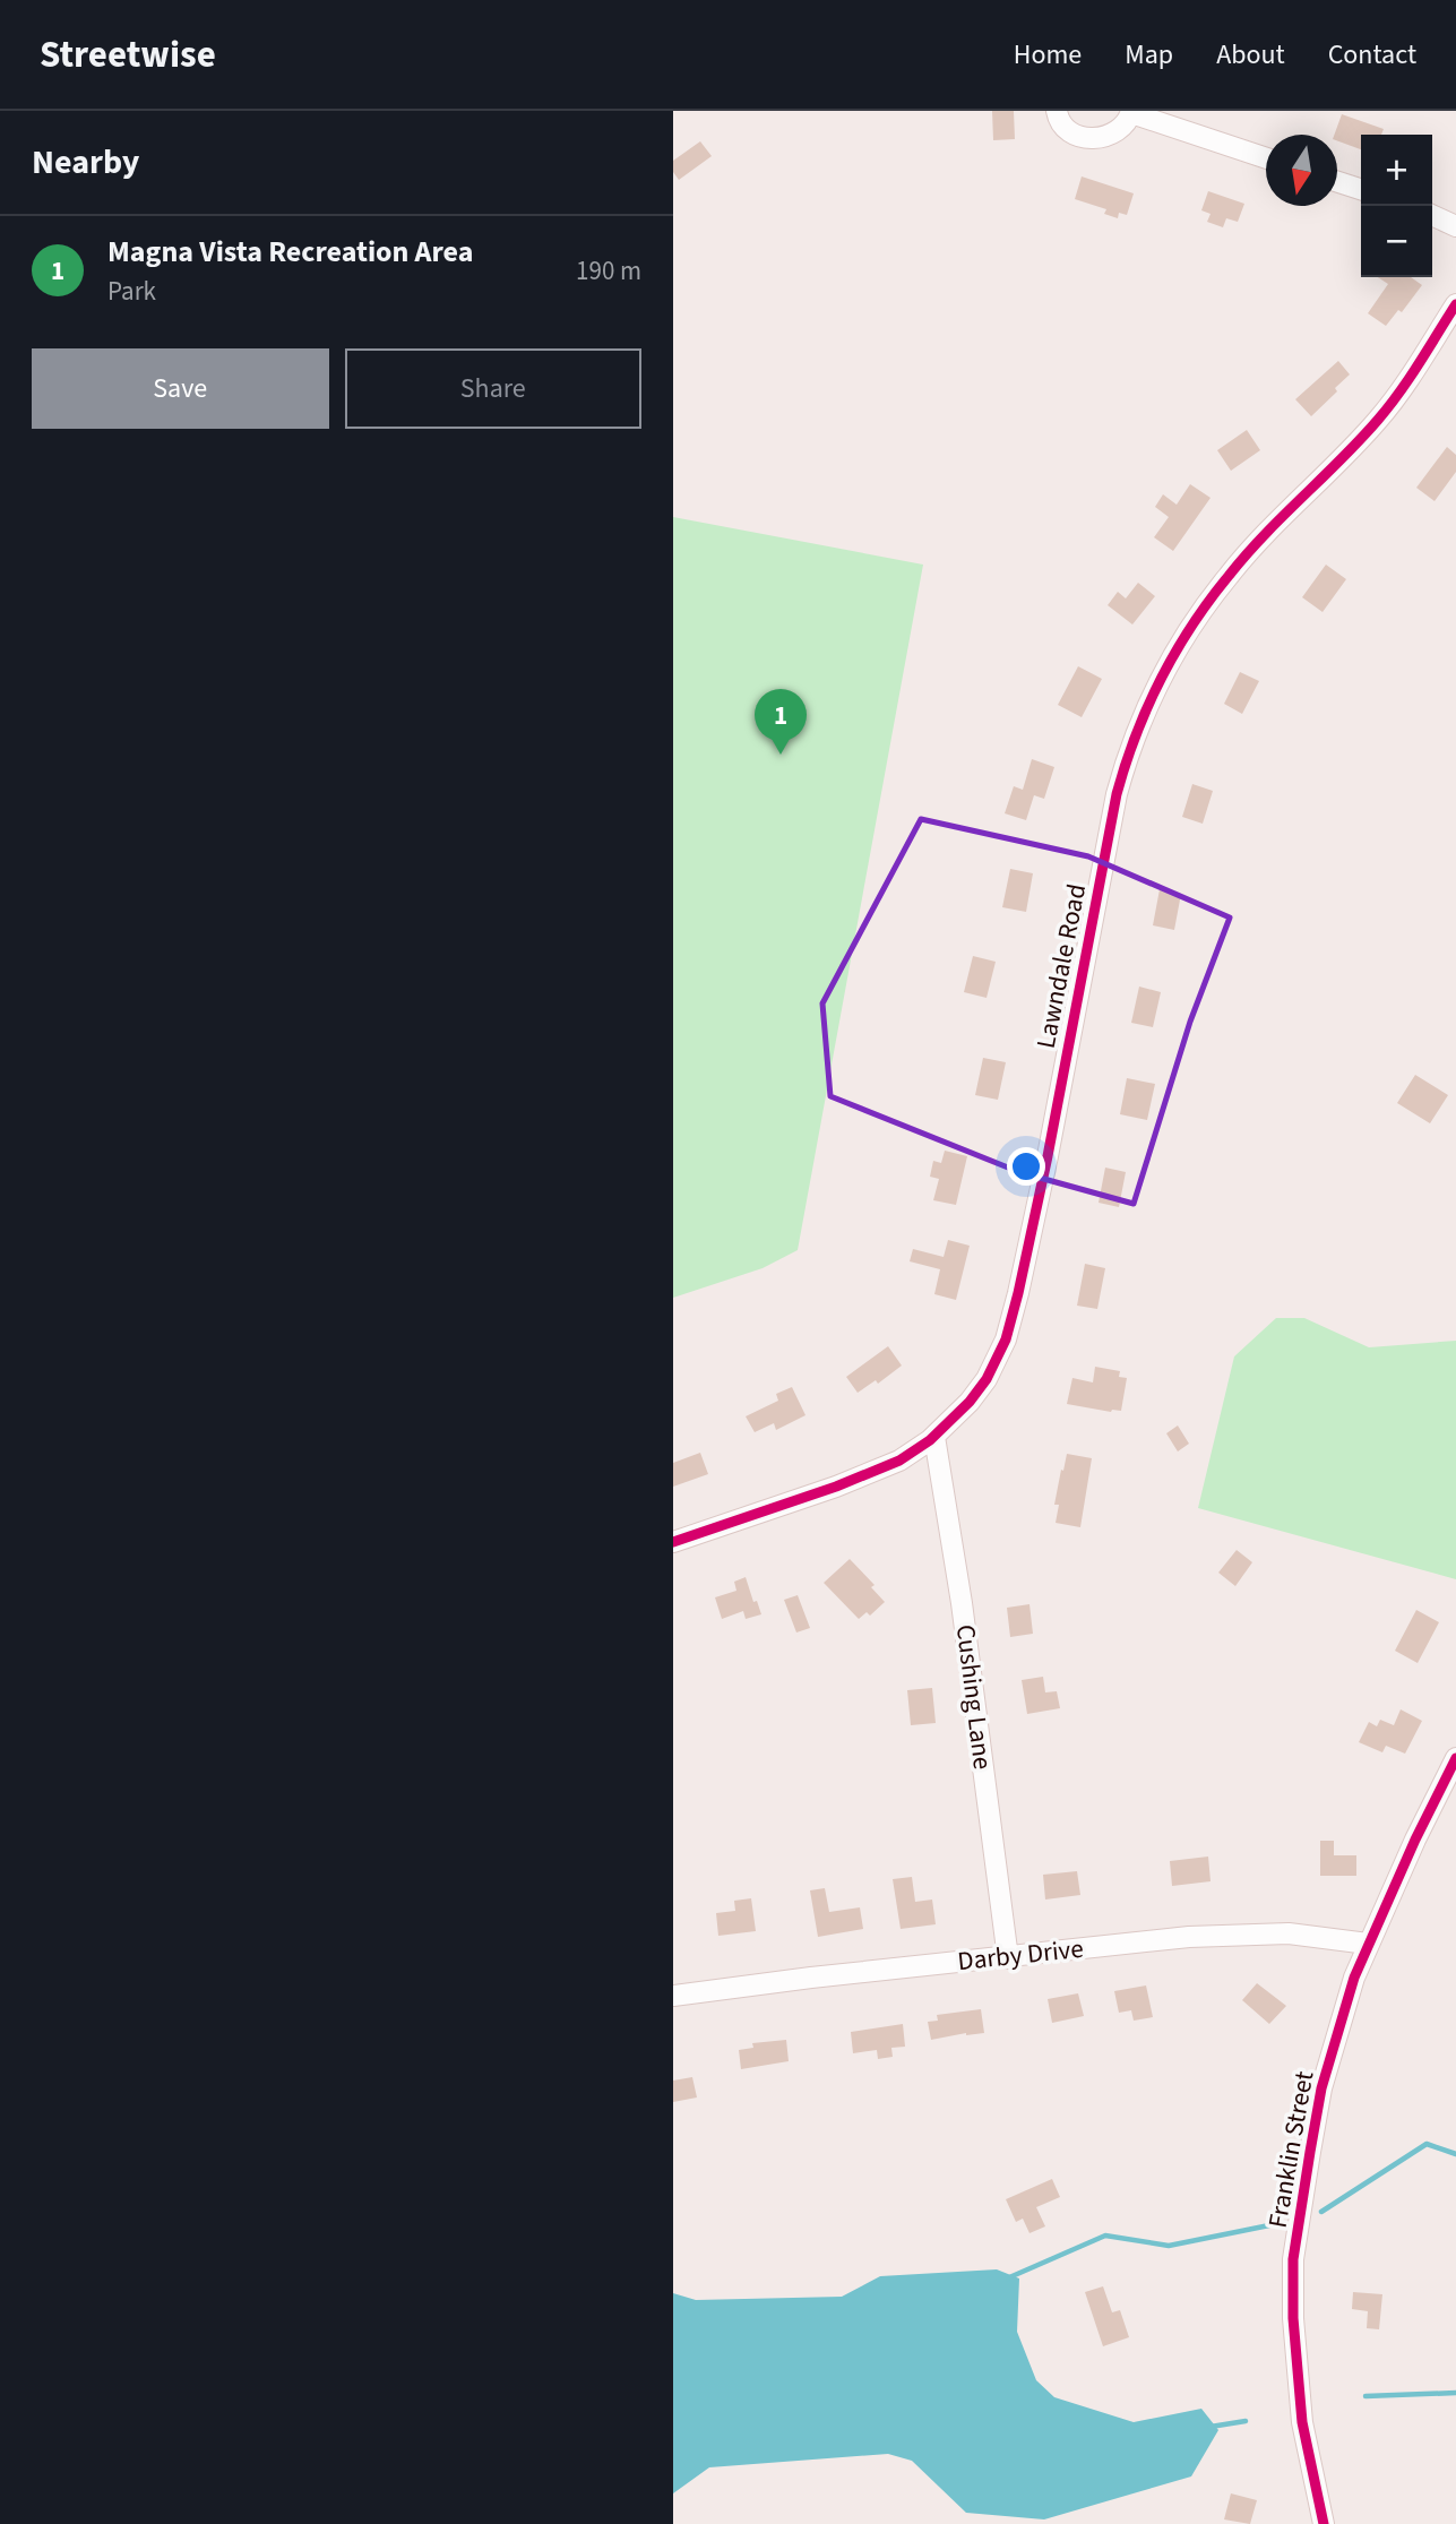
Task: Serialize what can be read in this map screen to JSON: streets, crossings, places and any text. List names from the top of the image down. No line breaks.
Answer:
{"streets":{"street":["Lawndale Road","Cushing Lane","Darby Drive","Franklin Street"]},"crossings":[["Lawndale Road","Cushing Lane"],["Cushing Lane","Darby Drive"],["Darby Drive","Franklin Street"]],"north":"bottom","page":{"header":"Streetwise","nav":["Home","Map","About","Contact"],"heading":"Nearby","map_buttons":["+","−"],"list":[{"mark":"1","name":"Magna Vista Recreation Area","note":"Park","value":"190 m"}],"buttons":["Save","Share"],"pins":"1"}}
